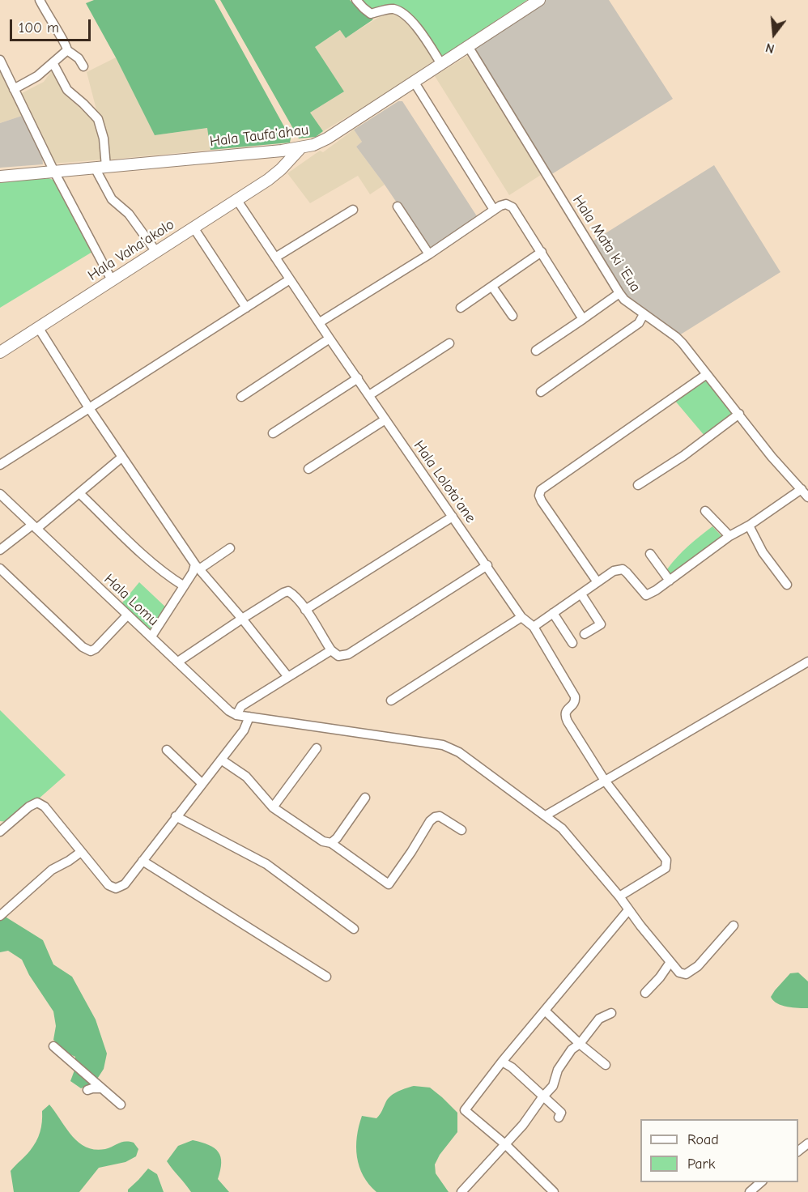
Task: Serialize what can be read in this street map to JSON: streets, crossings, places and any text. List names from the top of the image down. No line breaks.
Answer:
{"streets":{"main road":["Hala Taufa'ahau","Hala Vaha'akolo"],"street":["Hala Mata ki 'Eua","Hala Lolota'ane","Hala Lomu"]},"crossings":[["Hala Taufa'ahau","Hala Mata ki 'Eua"],["Hala Taufa'ahau","Hala Vaha'akolo"],["Hala Vaha'akolo","Hala Lolota'ane"]],"legend":["Road","Park"],"scale_bar":"100 m","north":"bottom"}
